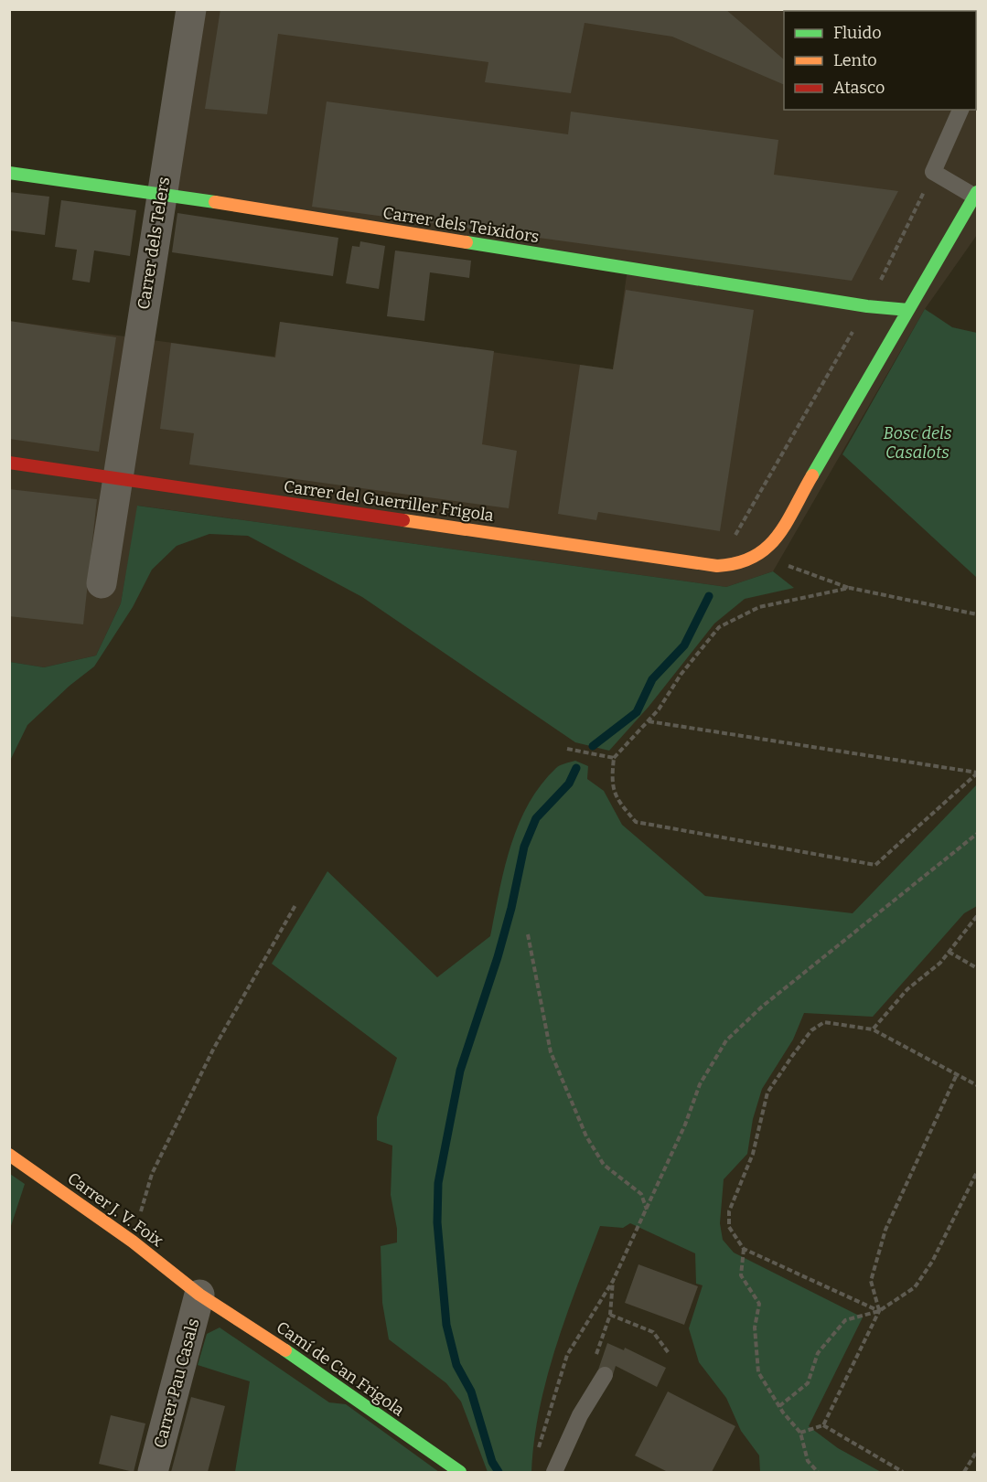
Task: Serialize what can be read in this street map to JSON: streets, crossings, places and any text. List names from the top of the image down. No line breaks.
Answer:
{"streets":{"street":["Carrer dels Teixidors","Carrer dels Telers","Carrer del Guerriller Frigola","Carrer J. V. Foix","Camí de Can Frigola","Carrer Pau Casals"]},"crossings":[["Carrer dels Teixidors","Carrer dels Telers"],["Carrer dels Teixidors","Carrer del Guerriller Frigola"],["Carrer dels Telers","Carrer del Guerriller Frigola"],["Carrer J. V. Foix","Camí de Can Frigola"],["Carrer J. V. Foix","Carrer Pau Casals"],["Camí de Can Frigola","Carrer Pau Casals"]],"parks":["Bosc dels Casalots"],"legend":["Fluido","Lento","Atasco"]}
